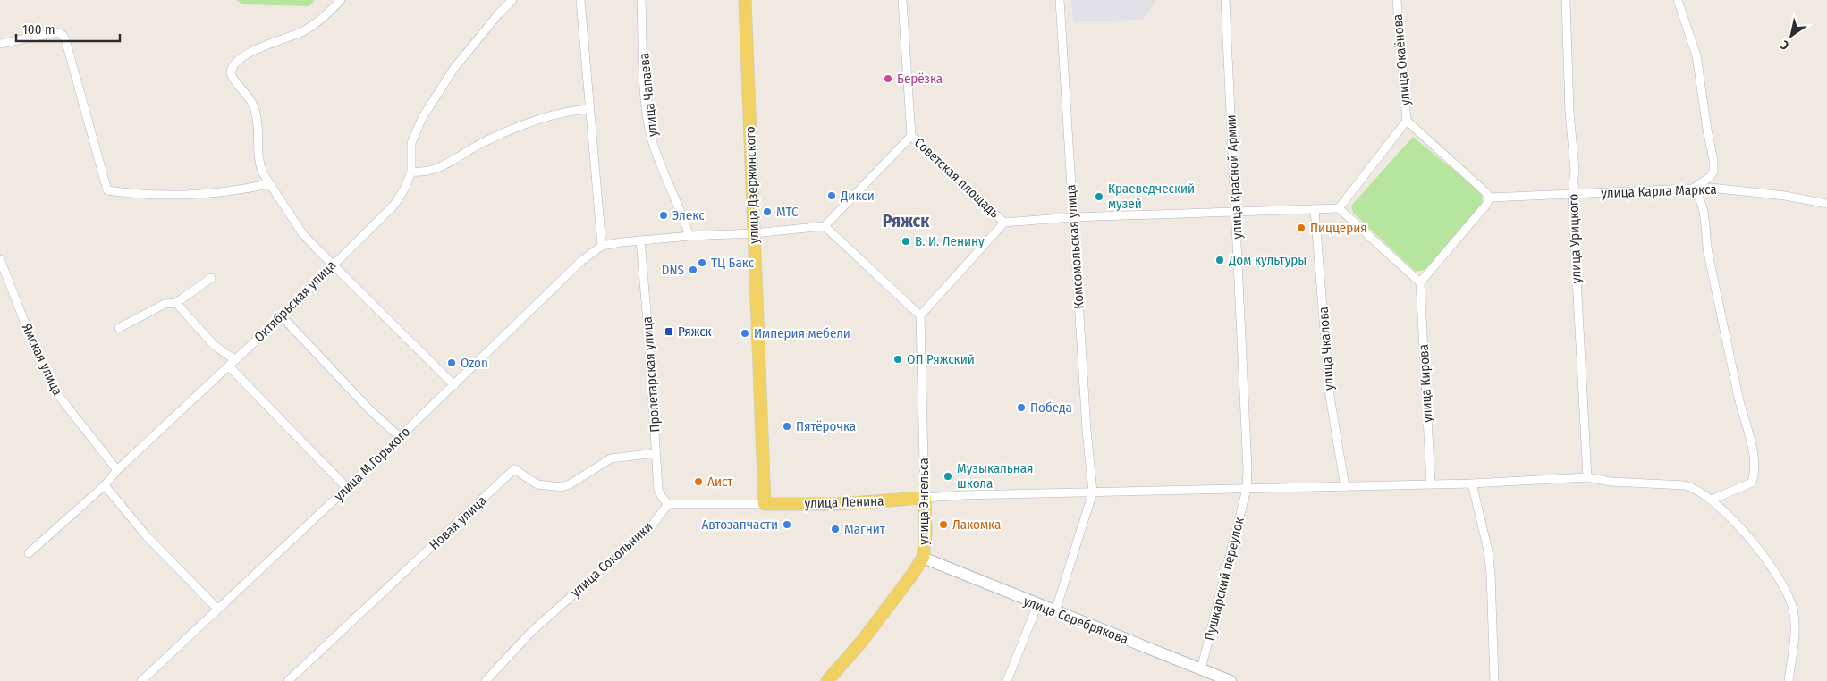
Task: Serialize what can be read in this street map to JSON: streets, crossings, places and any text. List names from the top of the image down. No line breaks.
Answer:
{"streets":{"main road":["улица Дзержинского","улица Энгельса","улица Ленина","улица Серебрякова"],"street":["улица Окаёнова","улица Чапаева","улица Красной Армии","Советская площадь","улица Карла Маркса","улица Урицкого","Комсомольская улица","Октябрьская улица","улица Чкалова","Ямская улица","Пролетарская улица","улица Кирова","улица М.Горького","Новая улица","улица Сокольники","Пушкарский переулок"]},"crossings":[["улица Красной Армии","Пушкарский переулок"],["Советская площадь","улица Энгельса"],["улица Дзержинского","улица Ленина"],["улица Карла Маркса","улица Урицкого"],["Октябрьская улица","Ямская улица"],["Пролетарская улица","Новая улица"],["Пролетарская улица","улица Сокольники"],["улица Энгельса","улица Ленина"],["улица Энгельса","улица Серебрякова"],["Пушкарский переулок","улица Серебрякова"]],"districts":["Ряжск"],"places":{"other":["Берёзка","Дикси","Краеведческий музей","МТС","Элекс","Пиццерия","В. И. Ленину","Дом культуры","ТЦ Бакс","DNS","Империя мебели","ОП Ряжский","Ozon","Победа","Пятёрочка","Музыкальная школа","Аист","Автозапчасти","Лакомка","Магнит"],"transit":["Ряжск"]},"scale_bar":"100 m","north":"bottom left"}
